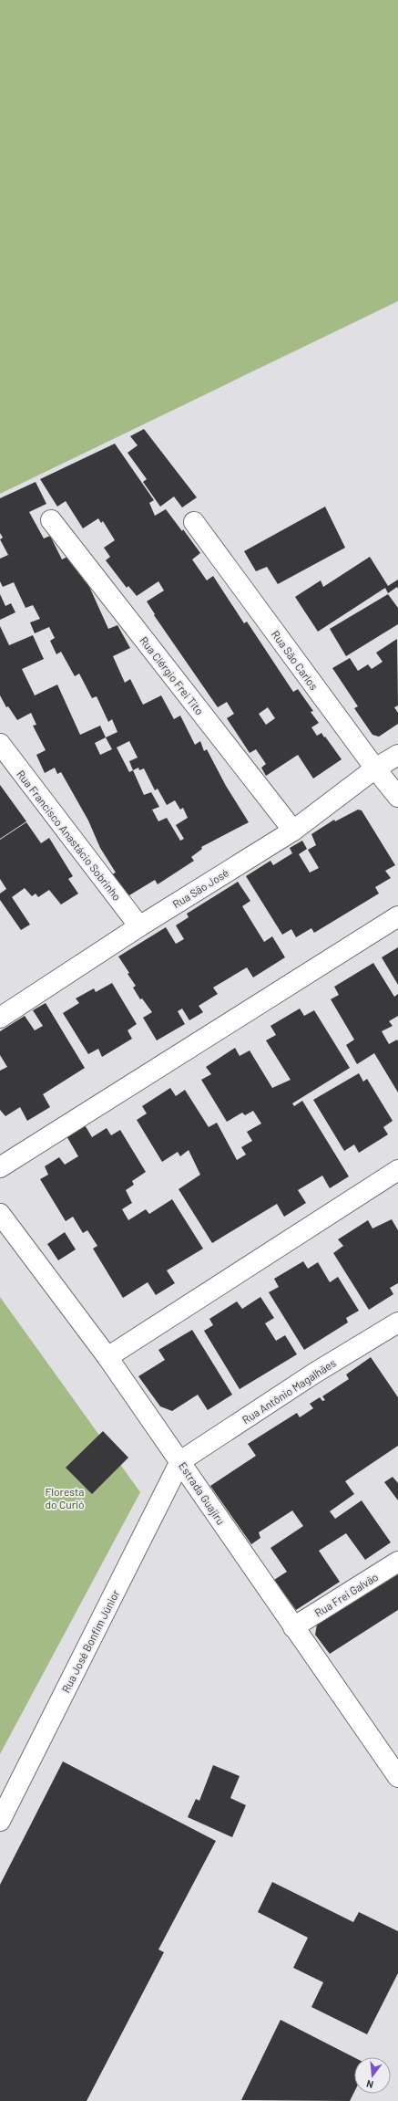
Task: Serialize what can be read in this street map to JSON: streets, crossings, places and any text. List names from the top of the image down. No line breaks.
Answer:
{"streets":{"street":["Rua São Carlos","Rua Clérgio Frei Tito","Rua Francisco Anastácio Sobrinho","Rua São José","Rua Antônio Magalhães","Estrada Guajiru","Rua Frei Galvão","Rua José Bonfim Júnior"]},"crossings":[["Rua São Carlos","Rua São José"],["Rua Clérgio Frei Tito","Rua São José"],["Rua Francisco Anastácio Sobrinho","Rua São José"],["Rua Antônio Magalhães","Estrada Guajiru"],["Rua Antônio Magalhães","Rua José Bonfim Júnior"],["Estrada Guajiru","Rua Frei Galvão"],["Estrada Guajiru","Rua José Bonfim Júnior"]],"parks":["Floresta do Curió"],"north":"bottom"}
